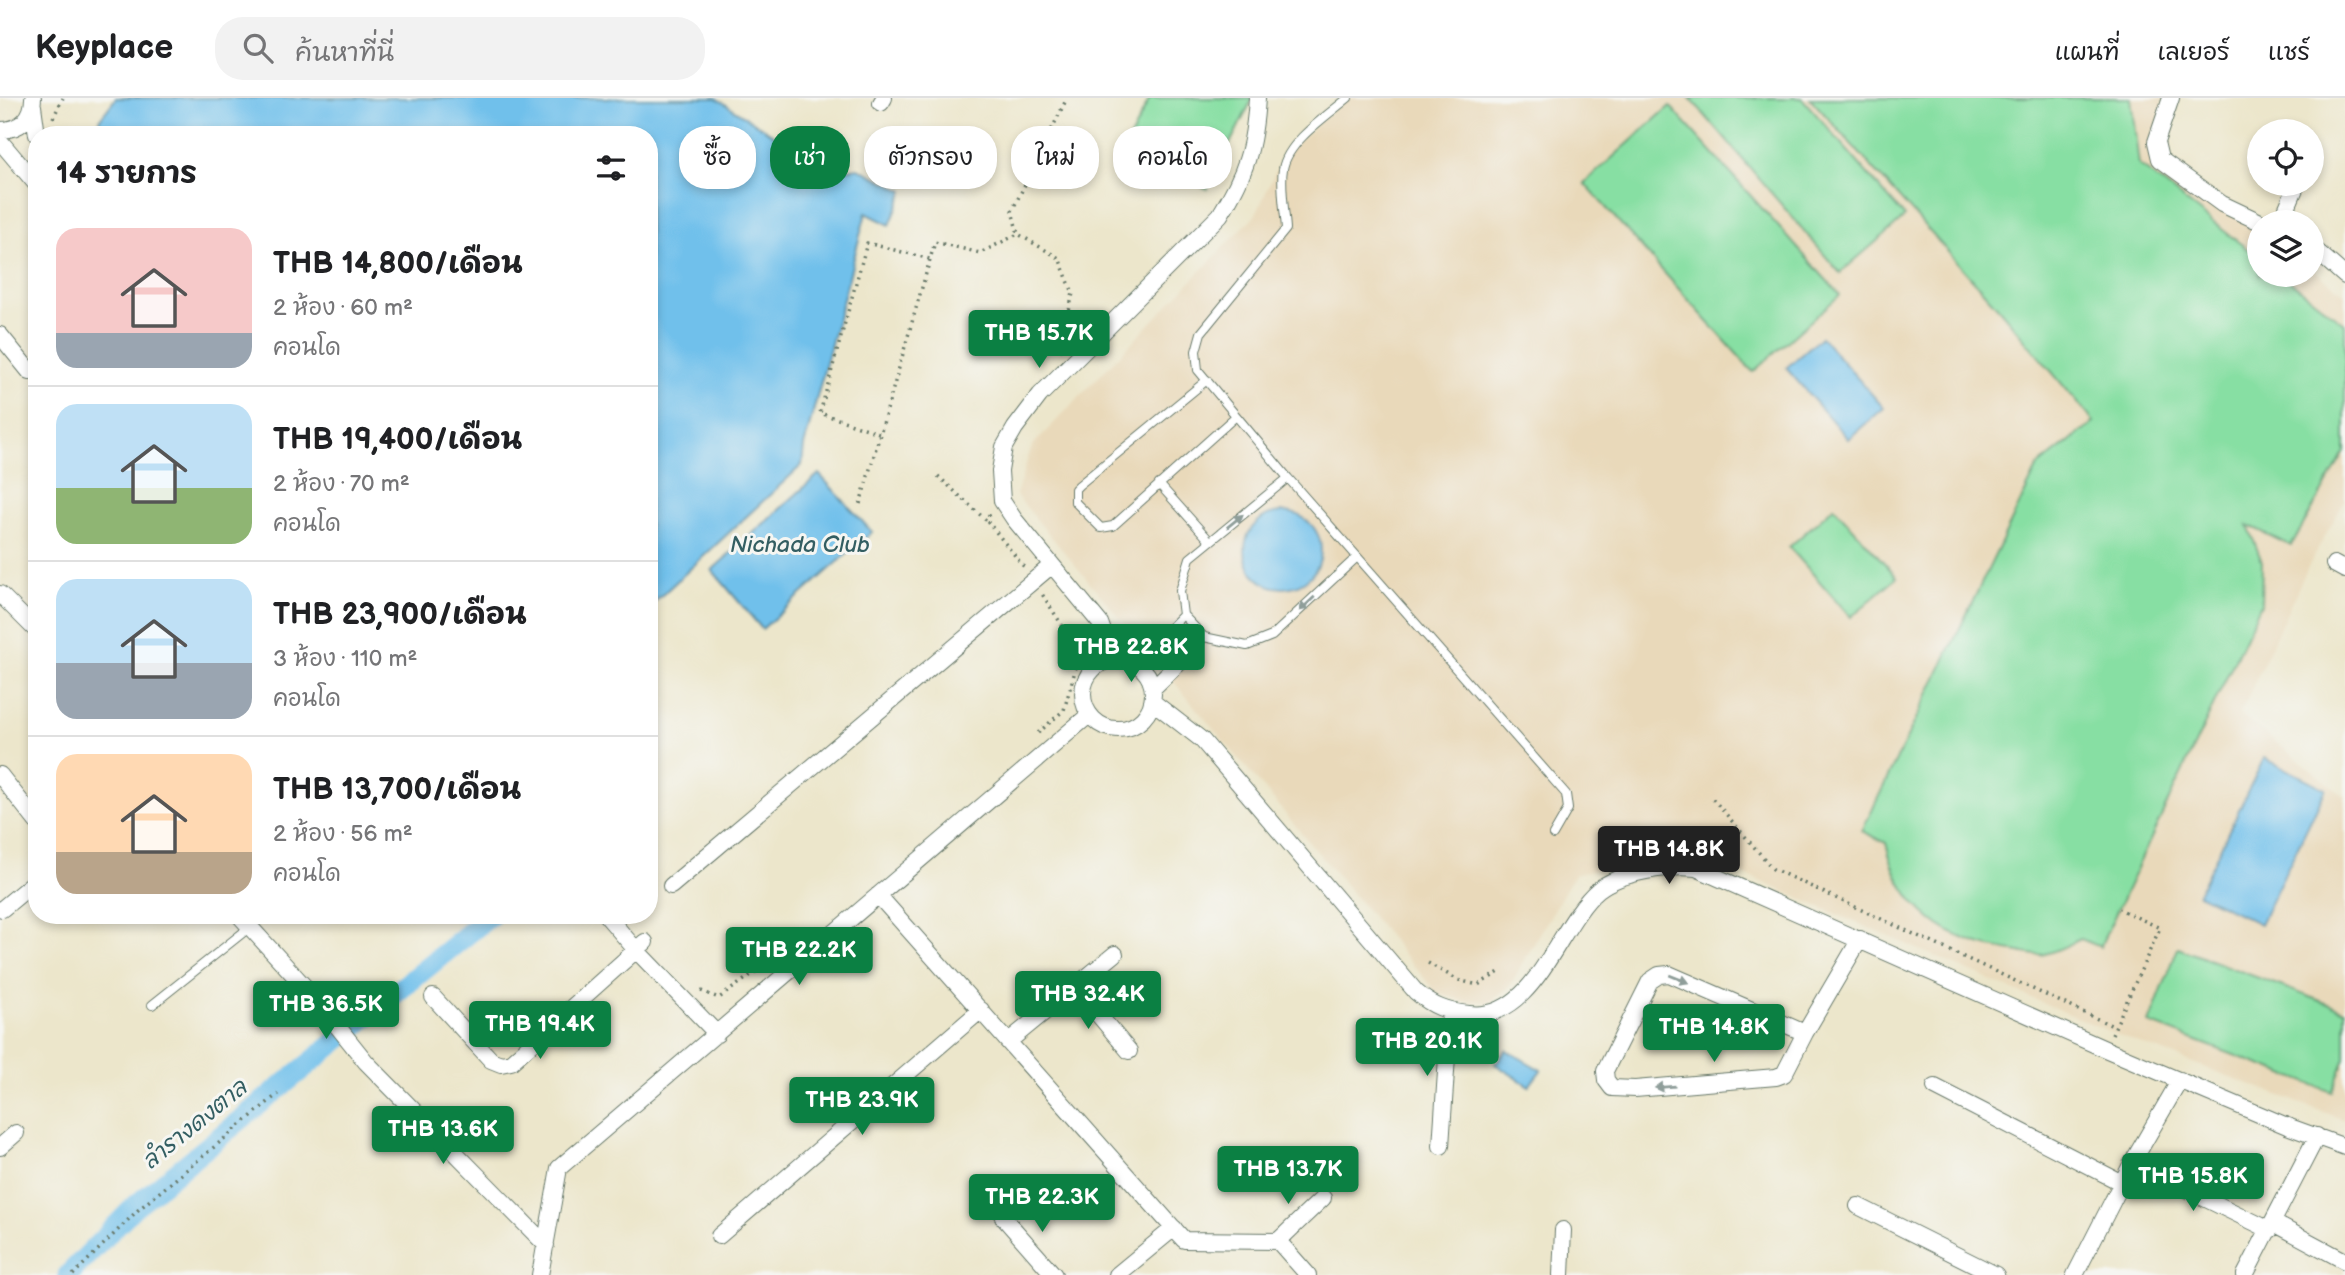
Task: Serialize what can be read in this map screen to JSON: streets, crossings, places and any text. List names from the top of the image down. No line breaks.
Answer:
{"water":["Nichada Club","ลำรางดงตาล"],"page":{"header":"Keyplace","search":"ค้นหาที่นี่","nav":["แผนที่","เลเยอร์","แชร์"],"chip":["ซื้อ","เช่า","ตัวกรอง","ใหม่","คอนโด"],"heading":"14 รายการ","list":[{"name":"THB 14,800/เดือน","note":"2 ห้อง · 60 m² · คอนโด"},{"name":"THB 19,400/เดือน","note":"2 ห้อง · 70 m² · คอนโด"},{"name":"THB 23,900/เดือน","note":"3 ห้อง · 110 m² · คอนโด"},{"name":"THB 13,700/เดือน","note":"2 ห้อง · 56 m² · คอนโด"}],"price":["THB 15.7K","THB 22.8K","THB 14.8K","THB 22.2K","THB 32.4K","THB 36.5K","THB 19.4K","THB 14.8K","THB 20.1K","THB 23.9K","THB 13.6K","THB 13.7K","THB 15.8K","THB 22.3K"]}}
